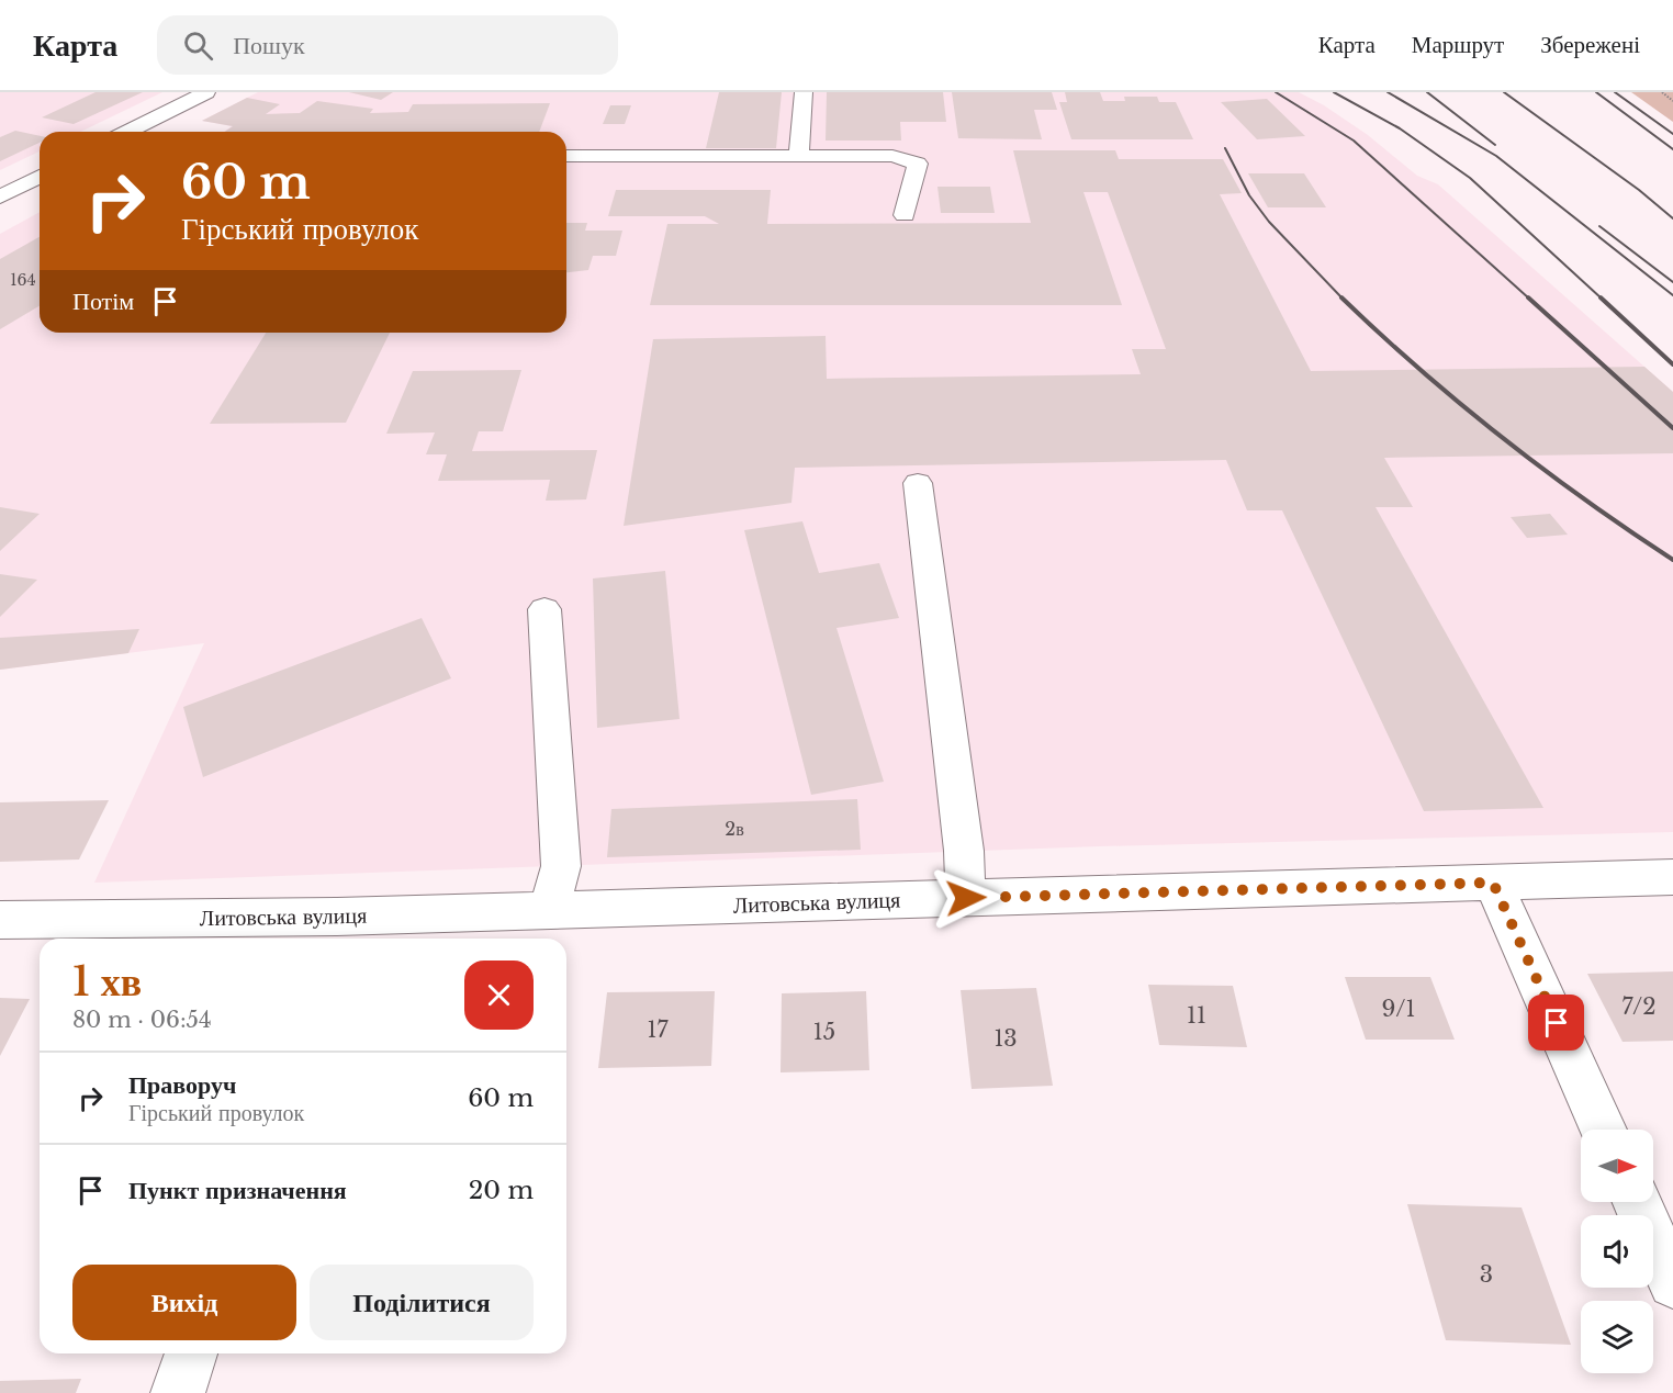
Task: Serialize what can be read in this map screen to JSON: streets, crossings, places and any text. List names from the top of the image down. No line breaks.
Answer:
{"streets":{"street":["Литовська вулиця"]},"house_numbers":["164","2в","7/2","9/1","11","17","15","13","3"],"north":"right","page":{"header":"Карта","search":"Пошук","nav":["Карта","Маршрут","Збережені"],"turn":["60 m","Гірський провулок"],"then":"Потім","heading":["1 хв","80 m · 06:54"],"list":[{"name":"Праворуч","note":"Гірський провулок","value":"60 m"},{"name":"Пункт призначення","value":"20 m"}],"buttons":["Вихід","Поділитися"]}}
